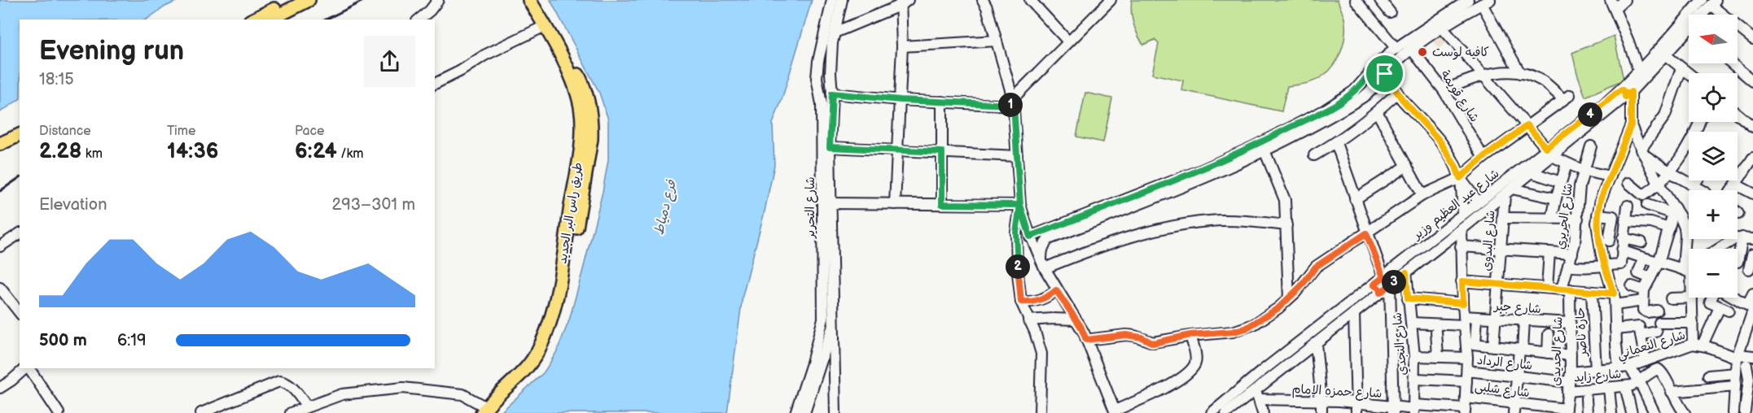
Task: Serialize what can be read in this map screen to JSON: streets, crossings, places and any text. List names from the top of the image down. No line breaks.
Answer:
{"streets":{"main road":["طريق راس البر الجديد"],"street":["شارع قويمة","شارع عبد العظيم وزير","شارع التحرير","شارع الحريري","شارع البدوى","شارع جبر","حارة ناصر","شارع النجدي","شارع النعماني","شارع الحديدى","شارع الرداد","شارع زايد","شارع شلبى","شارع حمزه الإمام"]},"crossings":[["شارع عبد العظيم وزير","شارع البدوى"],["شارع عبد العظيم وزير","شارع النجدي"],["شارع عبد العظيم وزير","شارع حمزه الإمام"],["شارع الحريري","شارع الحديدى"],["شارع البدوى","شارع جبر"],["شارع جبر","شارع النجدي"],["شارع جبر","شارع الحديدى"],["حارة ناصر","شارع النعماني"],["شارع النجدي","شارع الرداد"],["شارع النجدي","شارع حمزه الإمام"],["شارع النعماني","شارع الحديدى"],["شارع النعماني","شارع الرداد"],["شارع النعماني","شارع زايد"],["شارع الحديدى","شارع الرداد"],["شارع الحديدى","شارع زايد"],["شارع الحديدى","شارع شلبى"],["شارع الرداد","شارع زايد"]],"water":["فرع دمياط"],"places":["كافيه لوست"],"north":"left","page":{"map_buttons":["+","−"],"heading":["Evening run","18:15"],"pins":["1","4","2","3"],"stats":[["Distance","2.28 km"],["Time","14:36"],["Pace","6:24 /km"]],"chart":["Elevation","293–301 m"],"list":[{"name":"500 m","note":"6:19"}]}}
